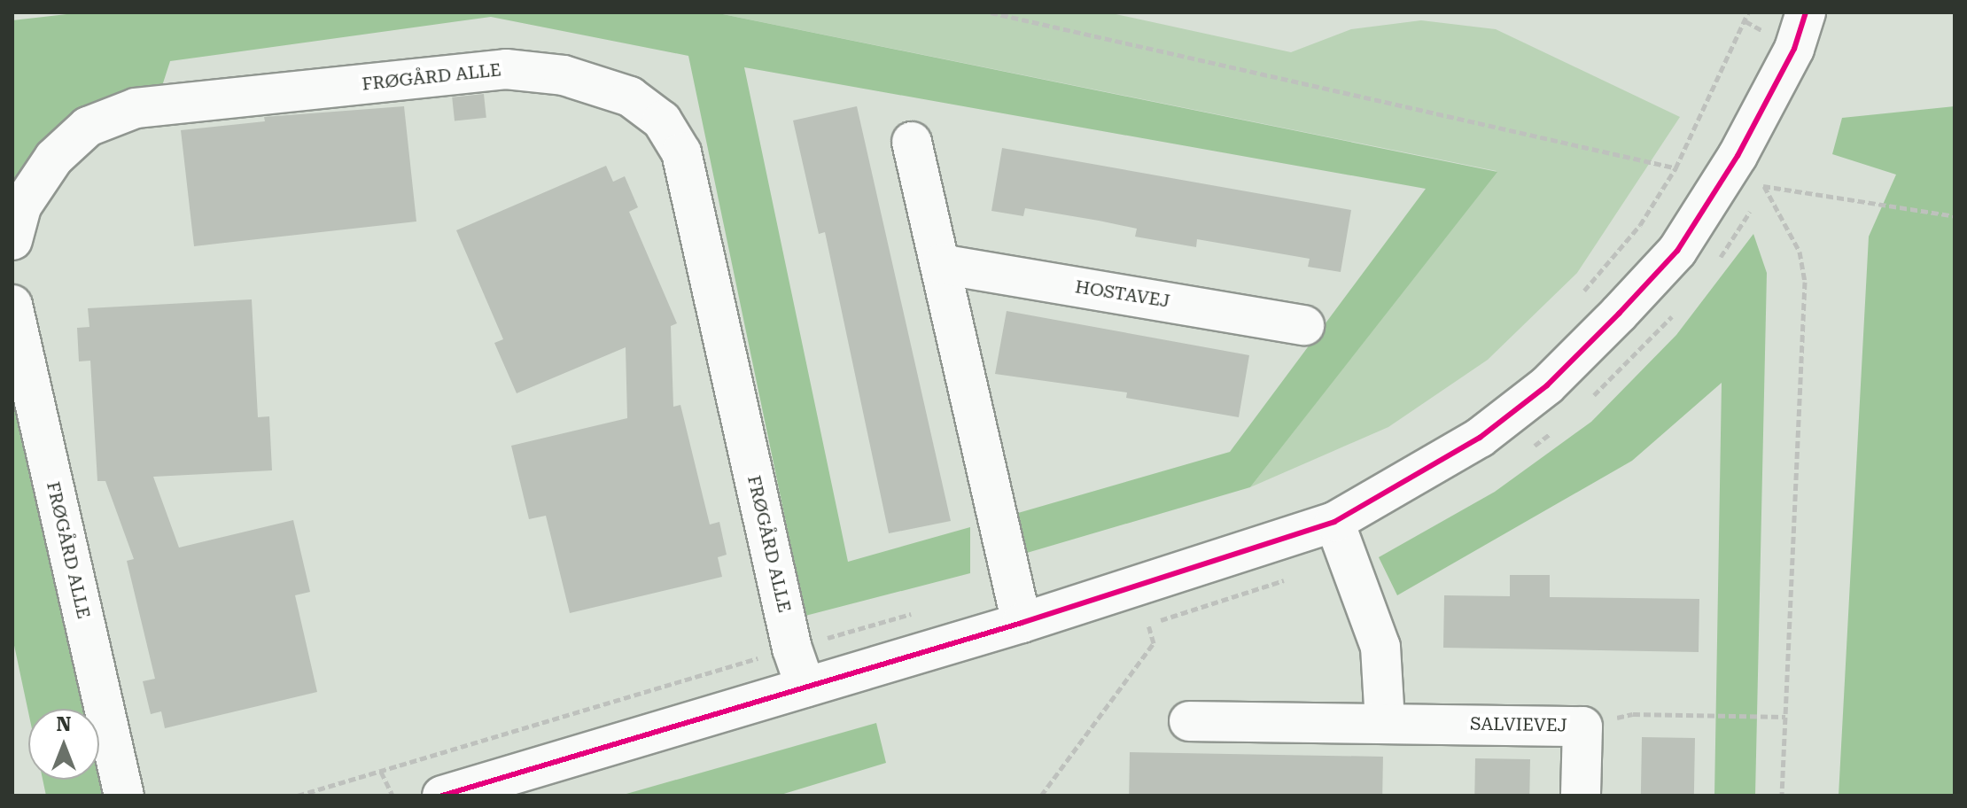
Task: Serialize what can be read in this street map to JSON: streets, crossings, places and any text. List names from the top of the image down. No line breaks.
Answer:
{"streets":{"street":["FRØGÅRD ALLE","HOSTAVEJ","SALVIEVEJ"]},"north":"top"}
